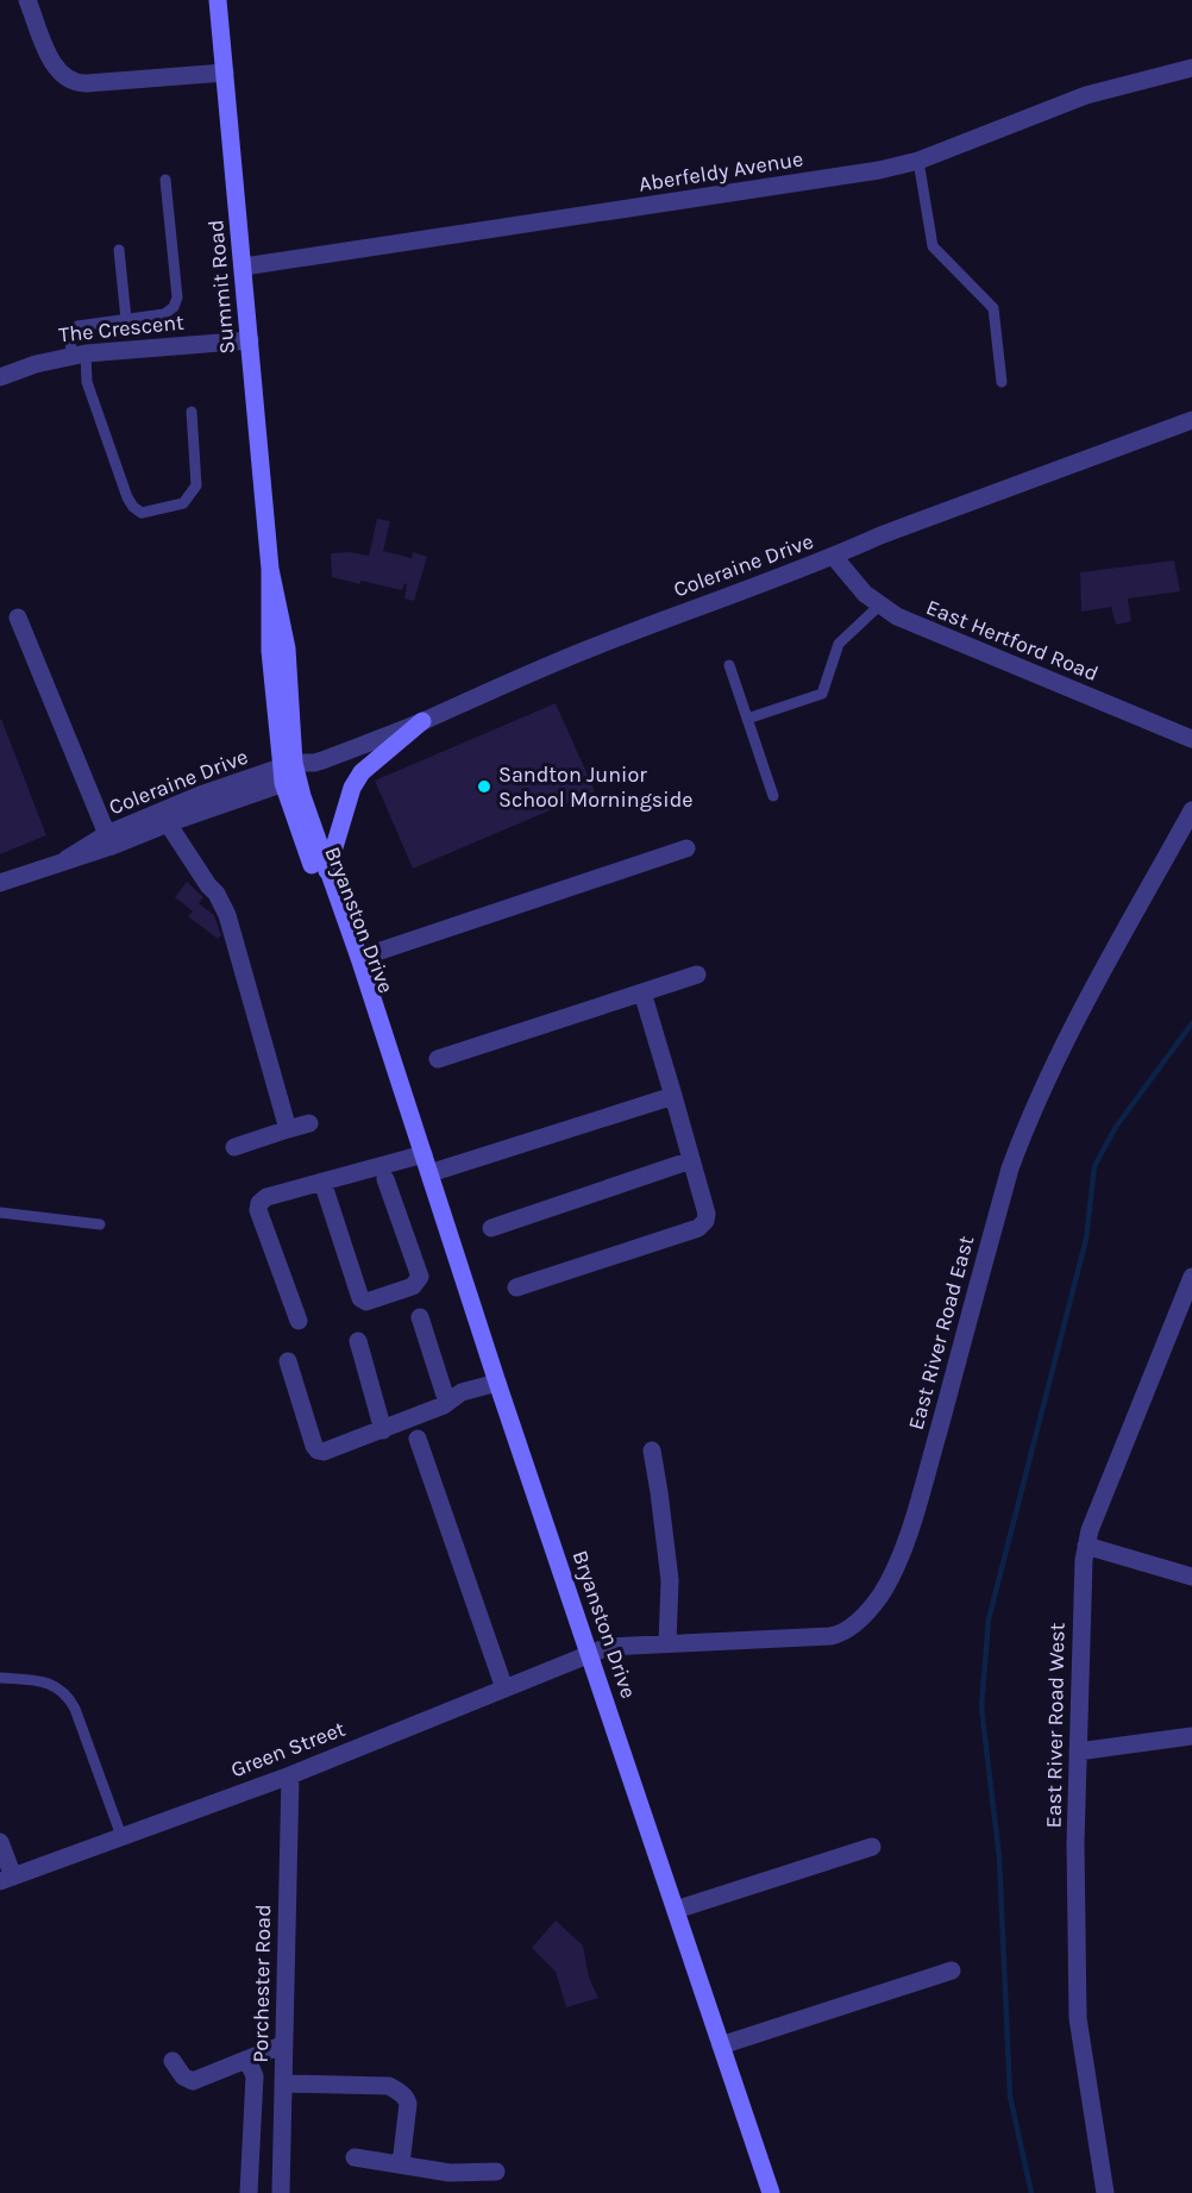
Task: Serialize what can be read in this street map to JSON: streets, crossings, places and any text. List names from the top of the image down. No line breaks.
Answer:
{"streets":{"main road":["Summit Road","Bryanston Drive"],"street":["Aberfeldy Avenue","The Crescent","Coleraine Drive","East Hertford Road","East River Road East","East River Road West","Green Street","Porchester Road"]},"crossings":[["Aberfeldy Avenue","Summit Road"],["Summit Road","The Crescent"],["Summit Road","Coleraine Drive"],["Summit Road","Bryanston Drive"],["Coleraine Drive","East Hertford Road"],["Coleraine Drive","Bryanston Drive"],["Bryanston Drive","East River Road East"],["Bryanston Drive","Green Street"],["East River Road East","Green Street"],["Green Street","Porchester Road"]],"places":["Sandton Junior School Morningside"]}
